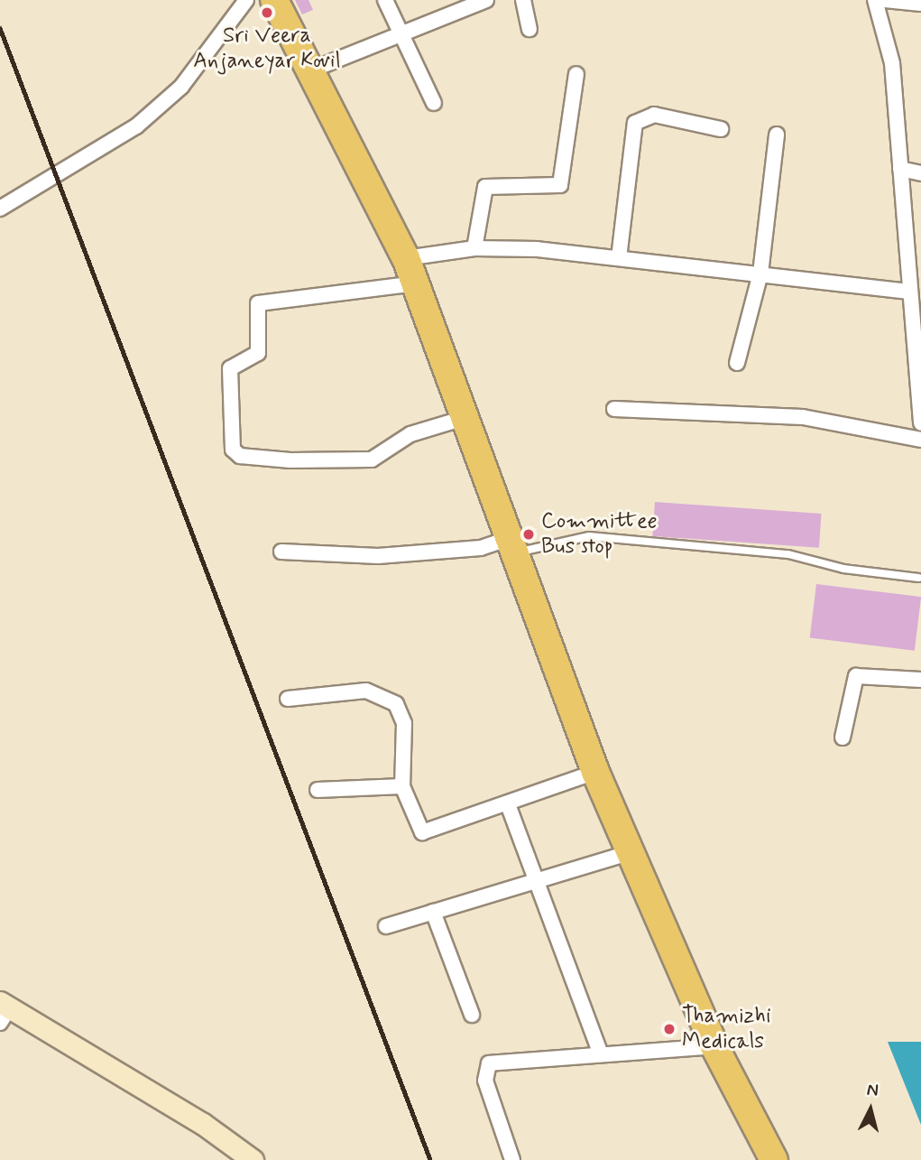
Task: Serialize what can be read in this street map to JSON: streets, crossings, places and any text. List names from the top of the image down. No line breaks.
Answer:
{"places":["Sri Veera Anjaneyar Kovil","Committee Bus stop","Thamizhi Medicals"],"north":"top"}
